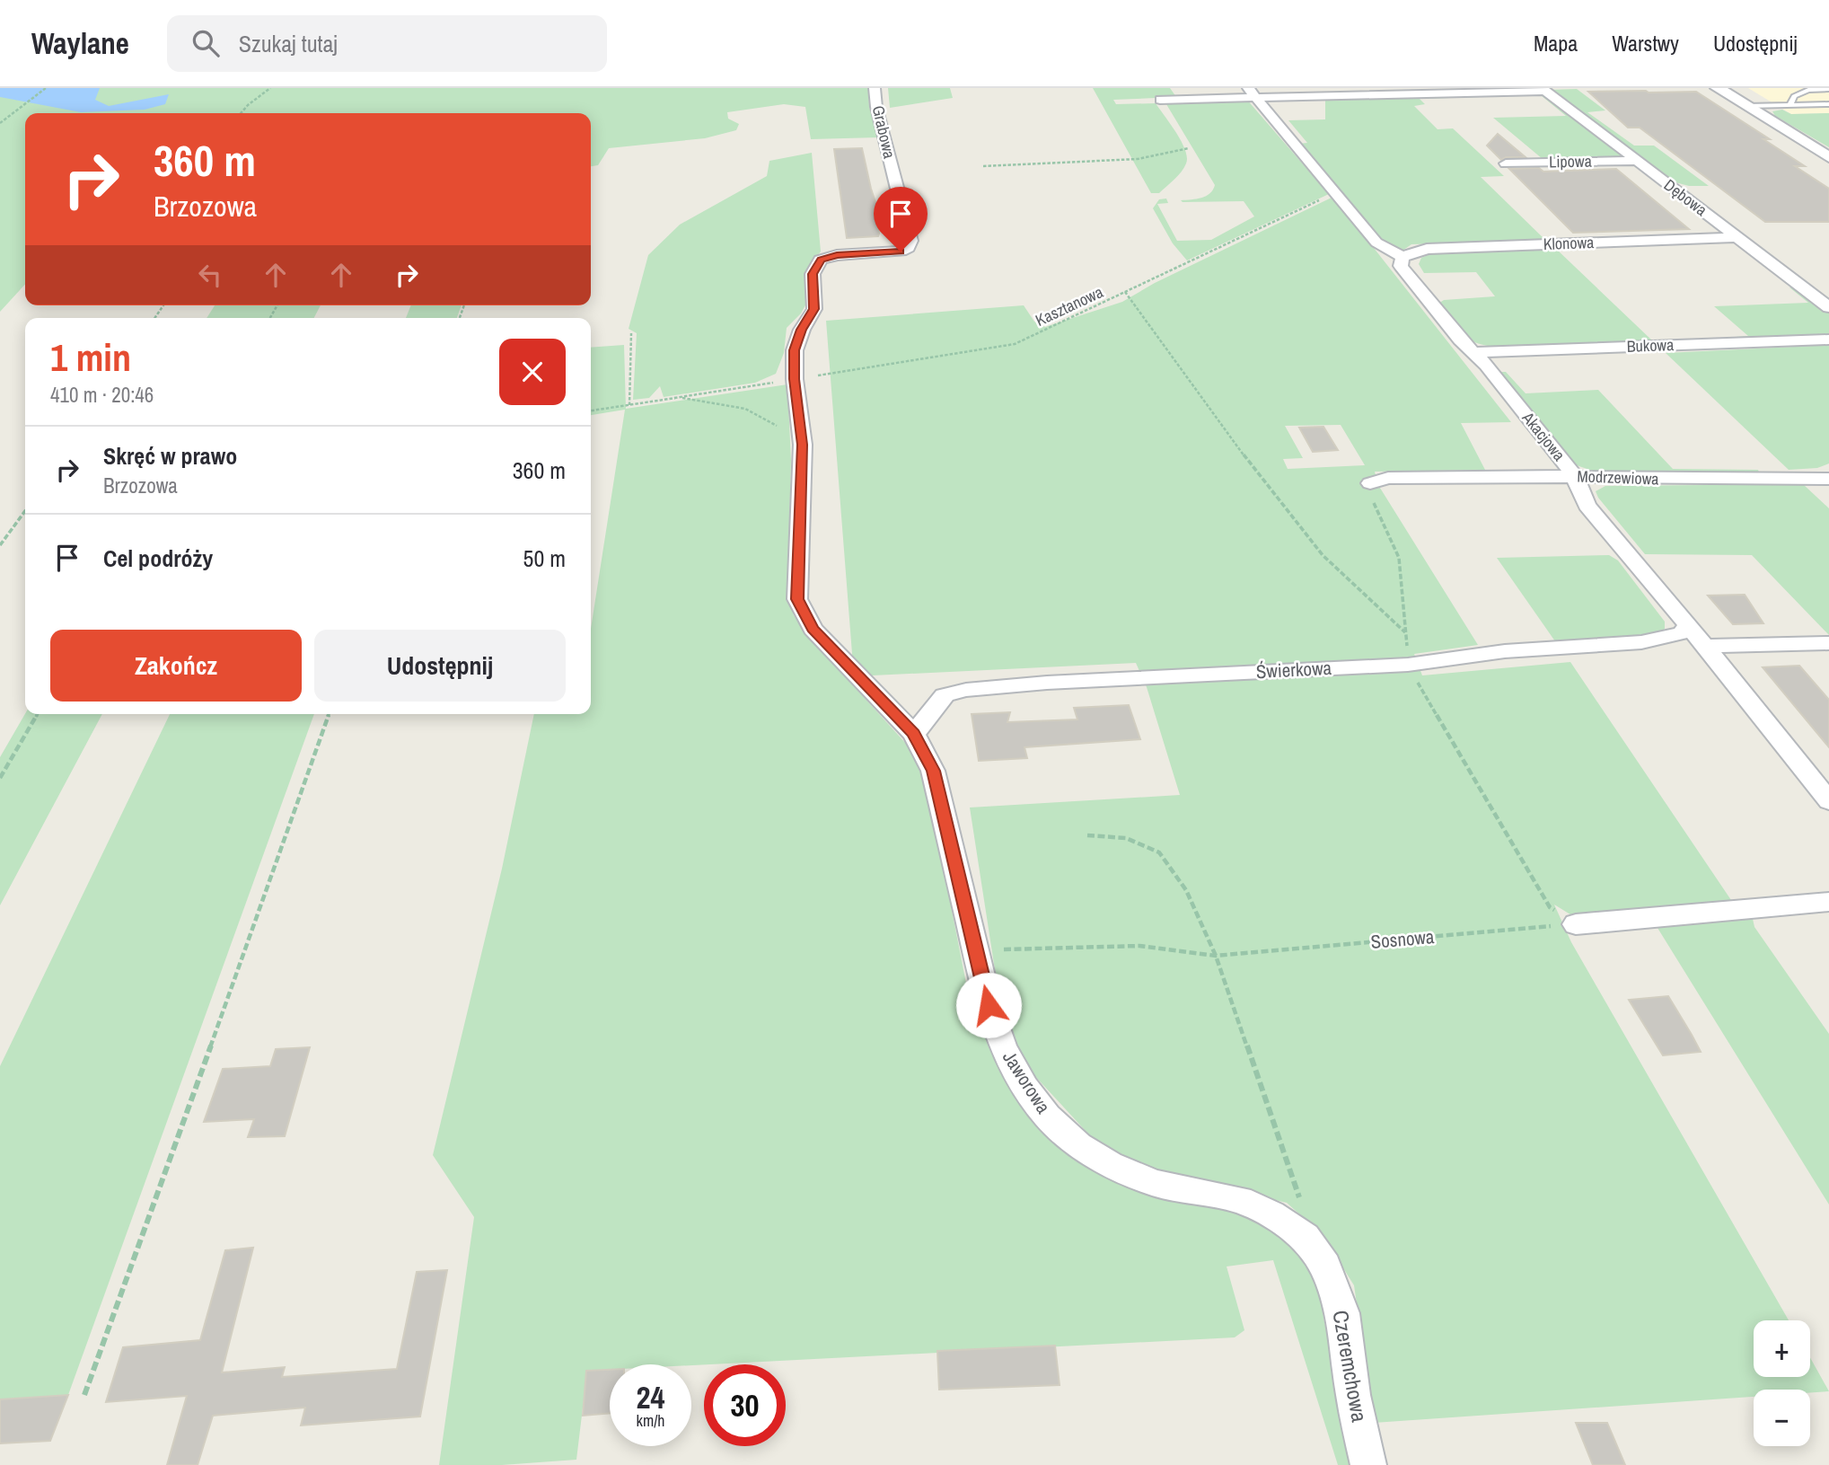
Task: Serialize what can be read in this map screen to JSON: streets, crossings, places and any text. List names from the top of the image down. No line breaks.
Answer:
{"streets":{"street":["Grabowa","Lipowa","Dębowa","Klonowa","Bukowa","Akacjowa","Modrzewiowa","Świerkowa","Jaworowa","Czeremchowa"],"path":["Kasztanowa","Sosnowa"]},"crossings":[["Grabowa","Jaworowa"],["Lipowa","Dębowa"],["Dębowa","Klonowa"],["Klonowa","Akacjowa"],["Kasztanowa","Jaworowa"],["Bukowa","Akacjowa"],["Akacjowa","Modrzewiowa"],["Akacjowa","Świerkowa"],["Świerkowa","Jaworowa"],["Sosnowa","Jaworowa"],["Jaworowa","Czeremchowa"]],"page":{"header":"Waylane","search":"Szukaj tutaj","nav":["Mapa","Warstwy","Udostępnij"],"turn":["360 m","Brzozowa"],"heading":["1 min","410 m · 20:46"],"list":[{"name":"Skręć w prawo","note":"Brzozowa","value":"360 m"},{"name":"Cel podróży","value":"50 m"}],"buttons":["Zakończ","Udostępnij"],"map_buttons":["+","−"],"speed":"24 km/h","limit":"30"}}
